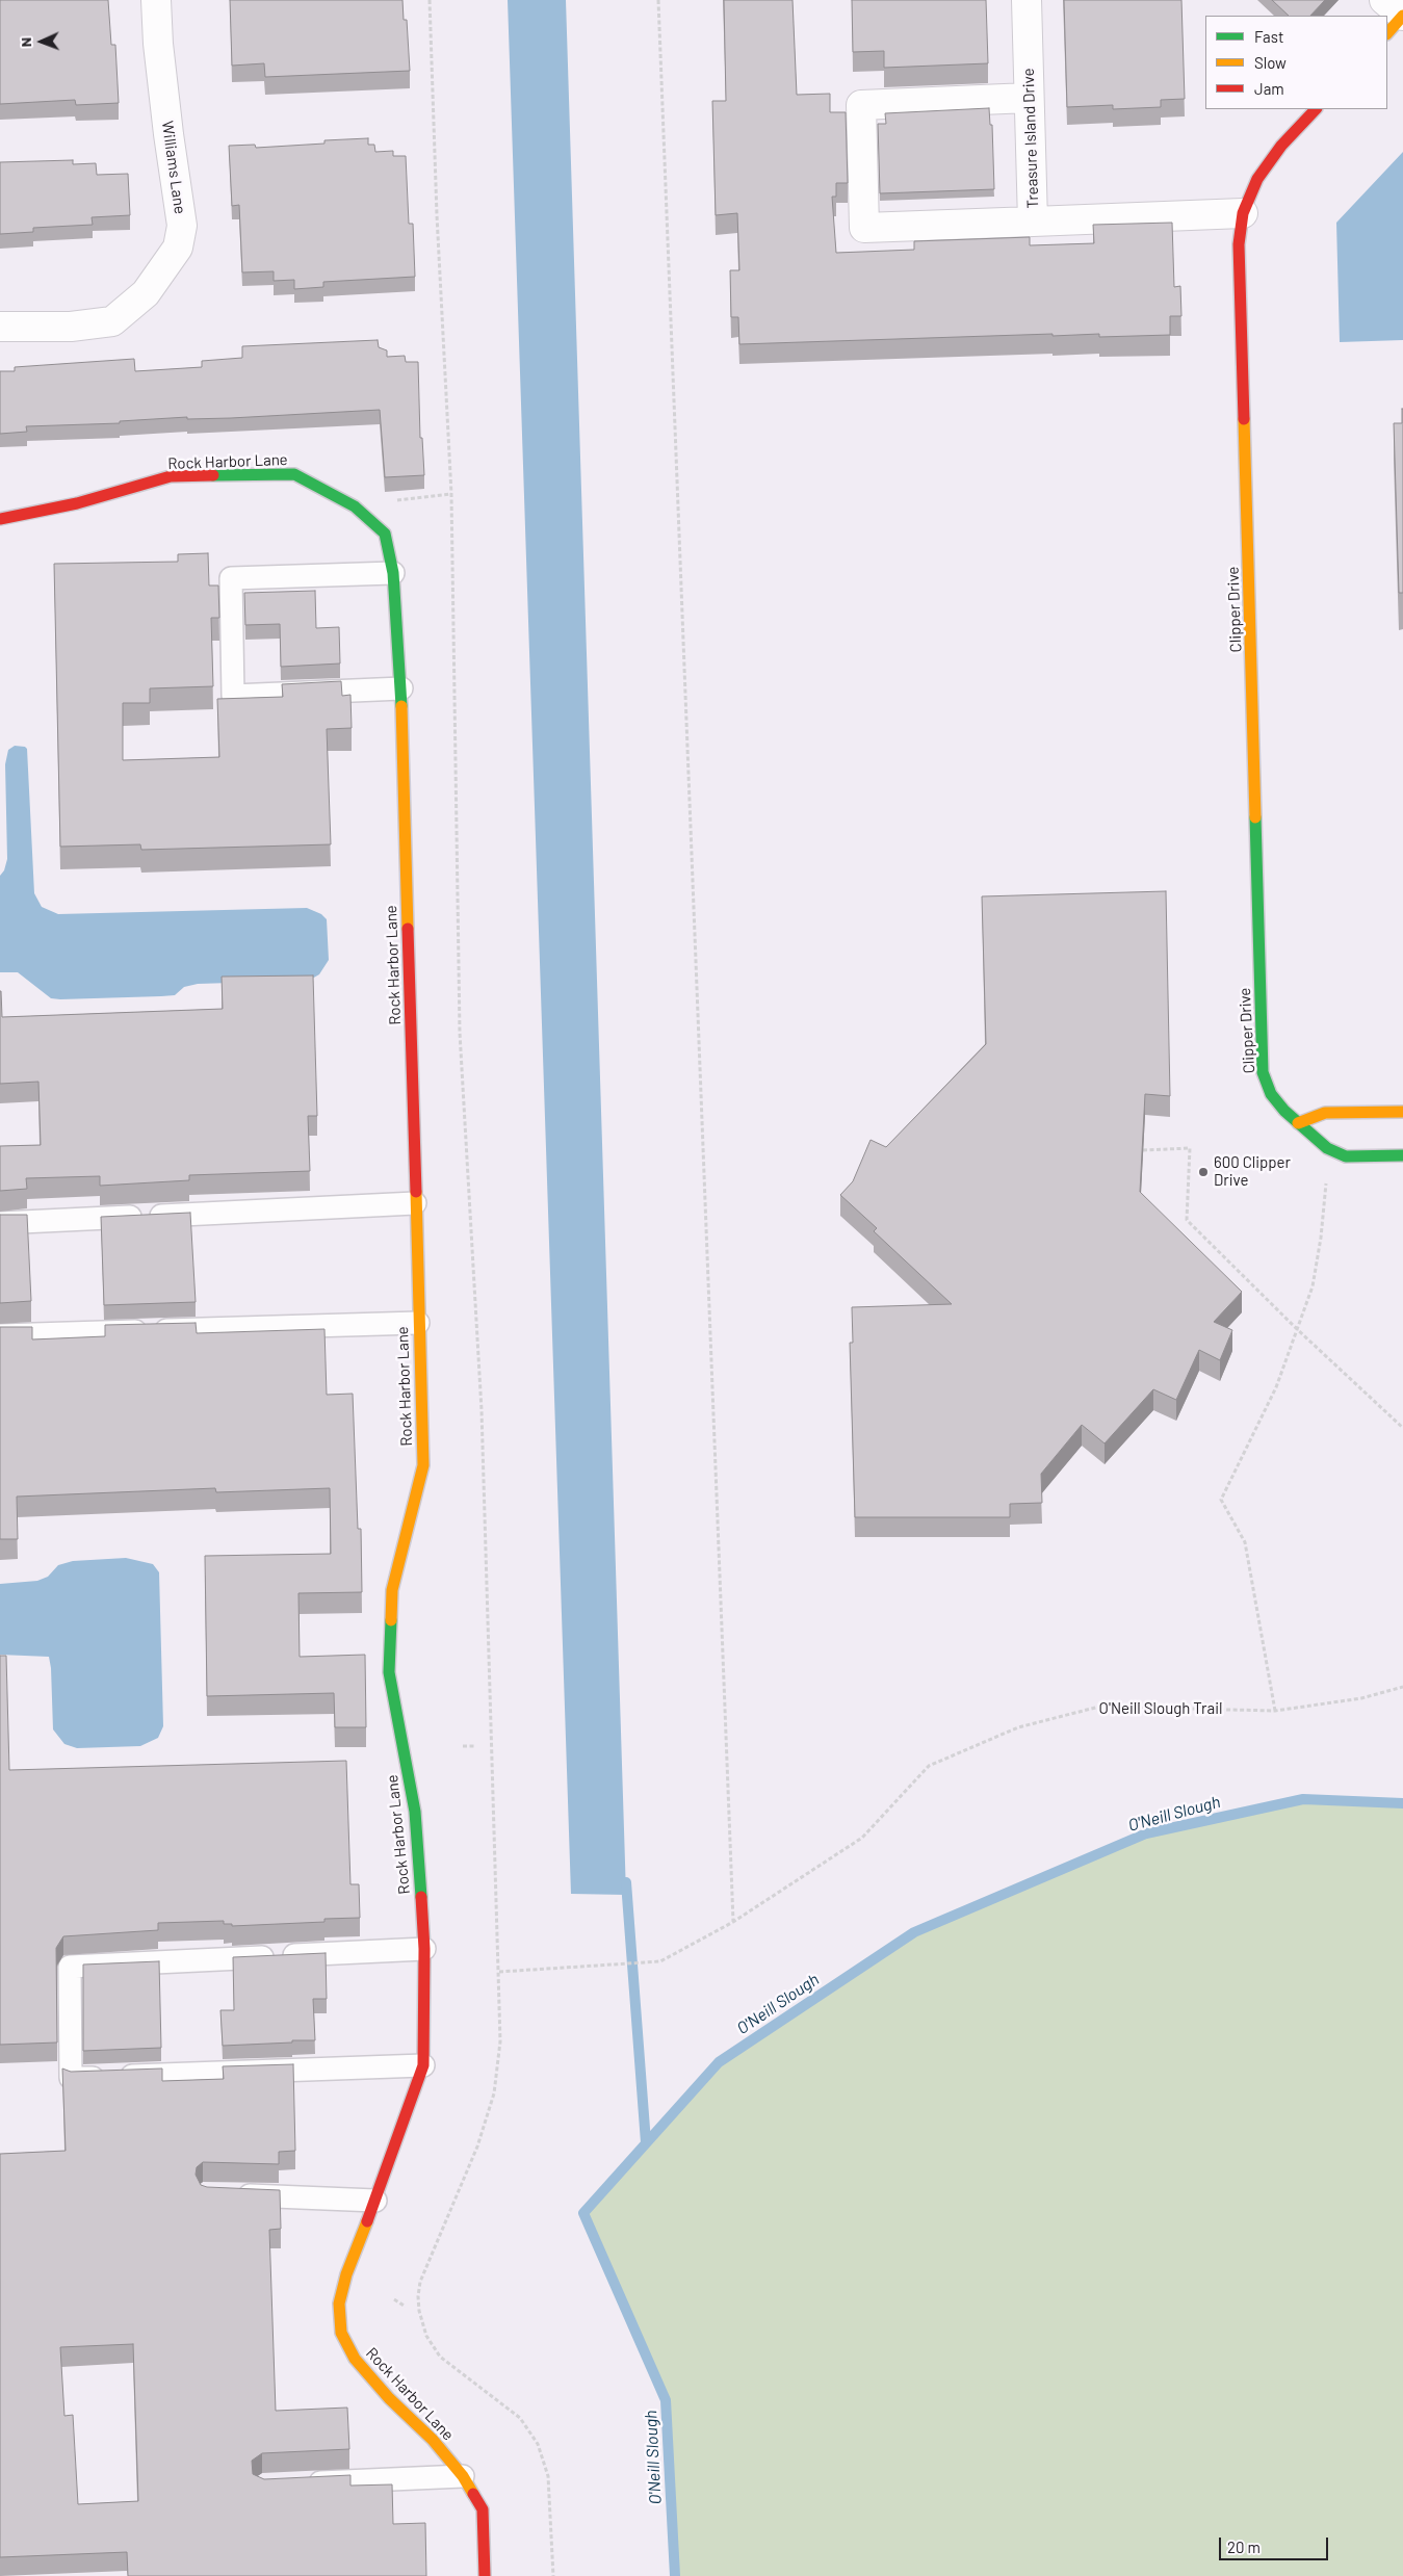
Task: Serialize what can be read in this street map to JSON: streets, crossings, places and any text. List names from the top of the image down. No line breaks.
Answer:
{"streets":{"street":["Treasure Island Drive","Williams Lane","Rock Harbor Lane","Clipper Drive"],"path":["O'Neill Slough Trail"]},"crossings":[["Treasure Island Drive","Clipper Drive"]],"water":["O'Neill Slough"],"places":["600 Clipper Drive"],"legend":["Fast","Slow","Jam"],"scale_bar":"20 m","north":"left"}
